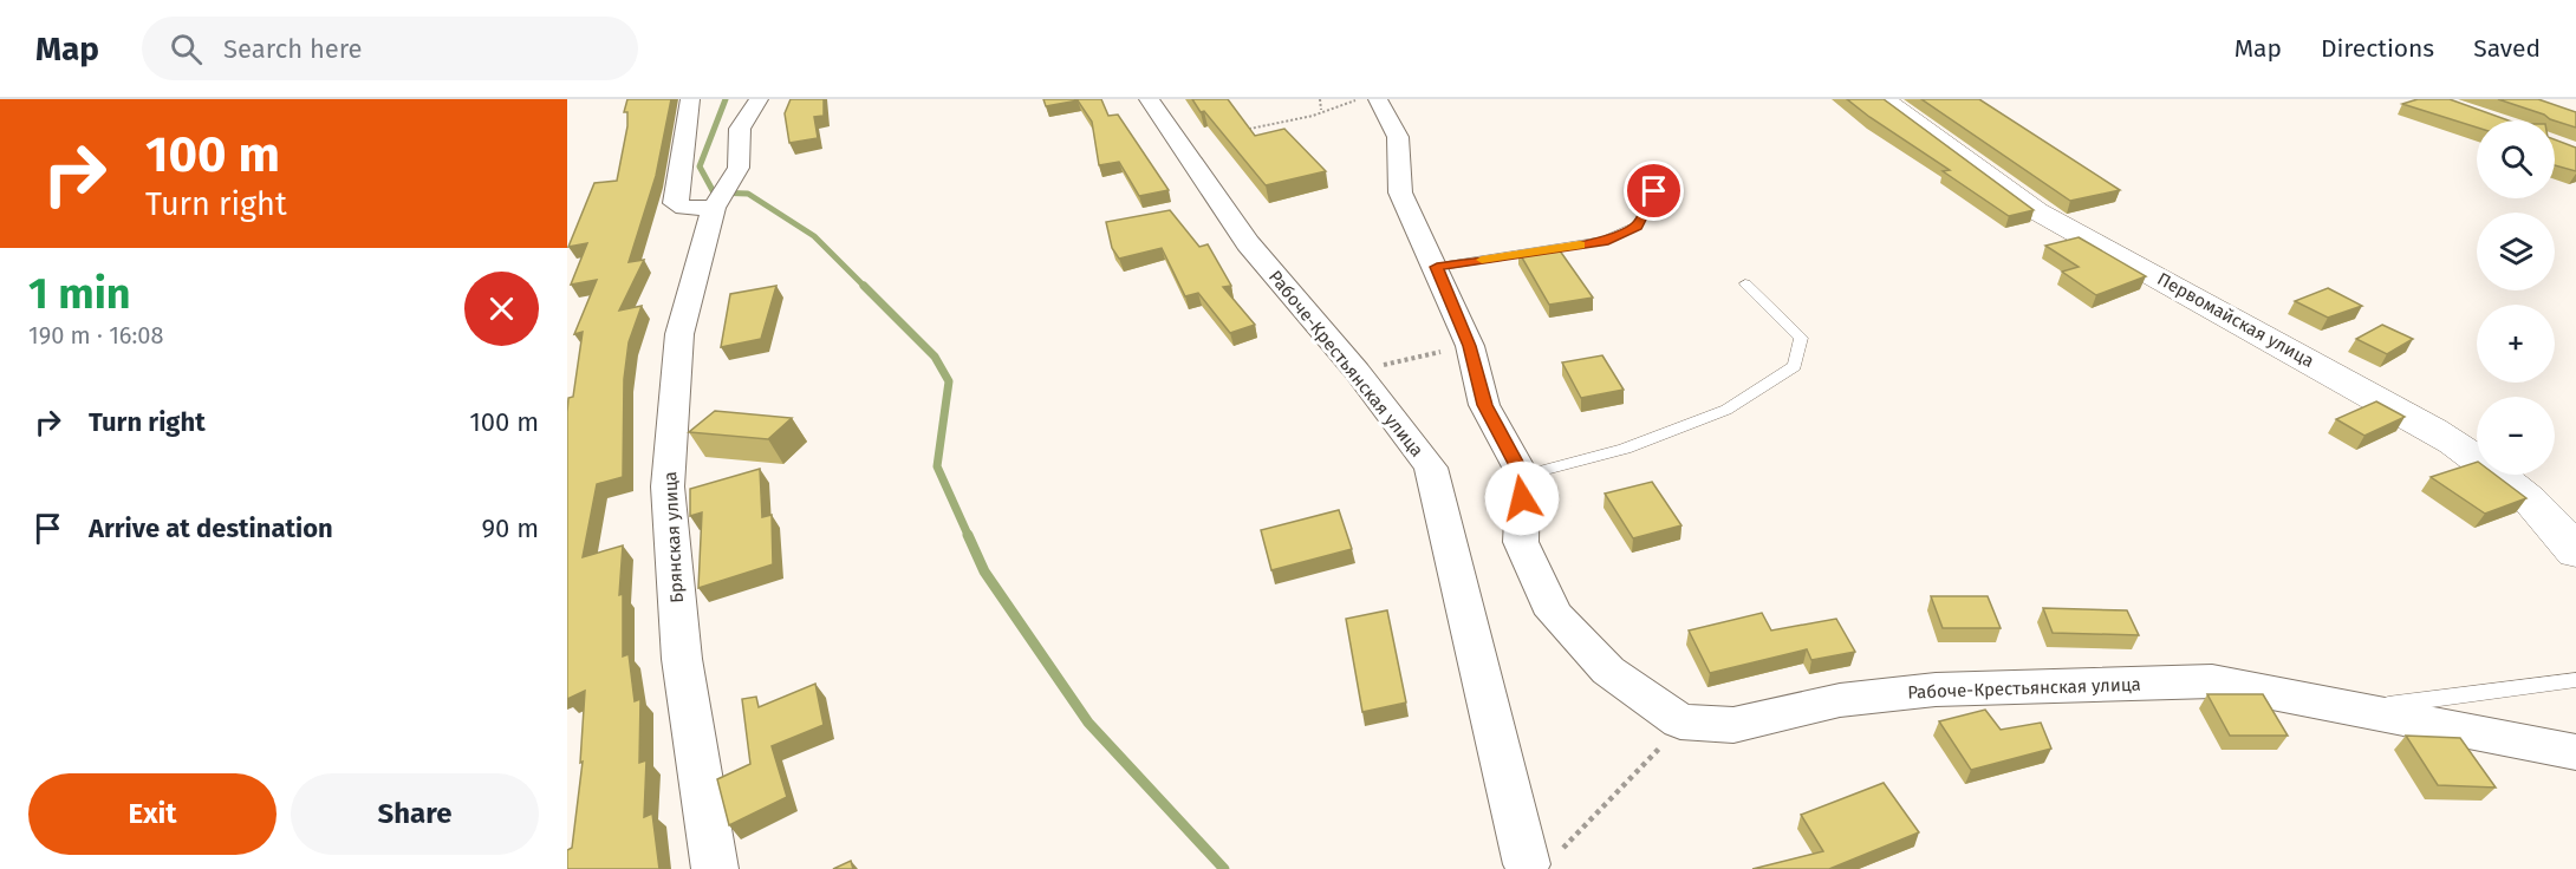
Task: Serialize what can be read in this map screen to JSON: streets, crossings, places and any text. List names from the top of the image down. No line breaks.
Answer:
{"streets":{"street":["Первомайская улица","Рабоче-Крестьянская улица","Брянская улица"]},"page":{"header":"Map","search":"Search here","nav":["Map","Directions","Saved"],"turn":["100 m","Turn right"],"map_buttons":["+","−"],"heading":["1 min","190 m · 16:08"],"list":[{"name":"Turn right","value":"100 m"},{"name":"Arrive at destination","value":"90 m"}],"buttons":["Exit","Share"]}}
